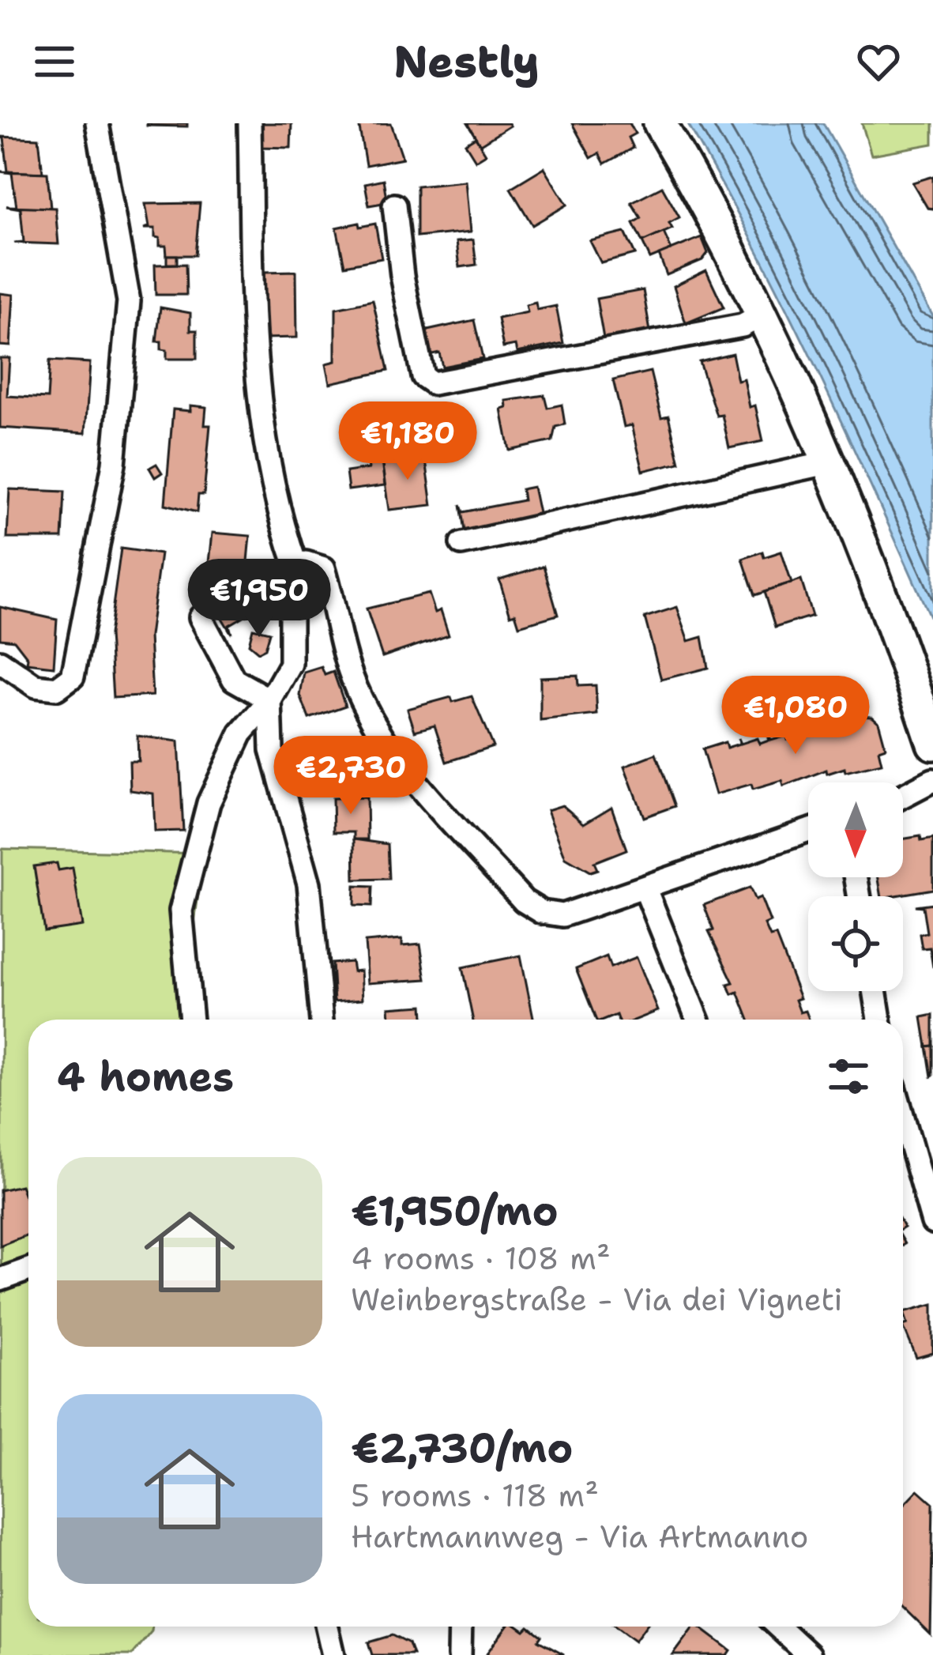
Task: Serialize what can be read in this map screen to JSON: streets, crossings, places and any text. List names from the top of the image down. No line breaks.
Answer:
{"north":"bottom","page":{"header":"Nestly","price":["€1,180","€1,950","€1,080","€2,730"],"heading":"4 homes","list":[{"name":"€1,950/mo","note":"4 rooms · 108 m² · Weinbergstraße - Via dei Vigneti"},{"name":"€2,730/mo","note":"5 rooms · 118 m² · Hartmannweg - Via Artmanno"}]}}
